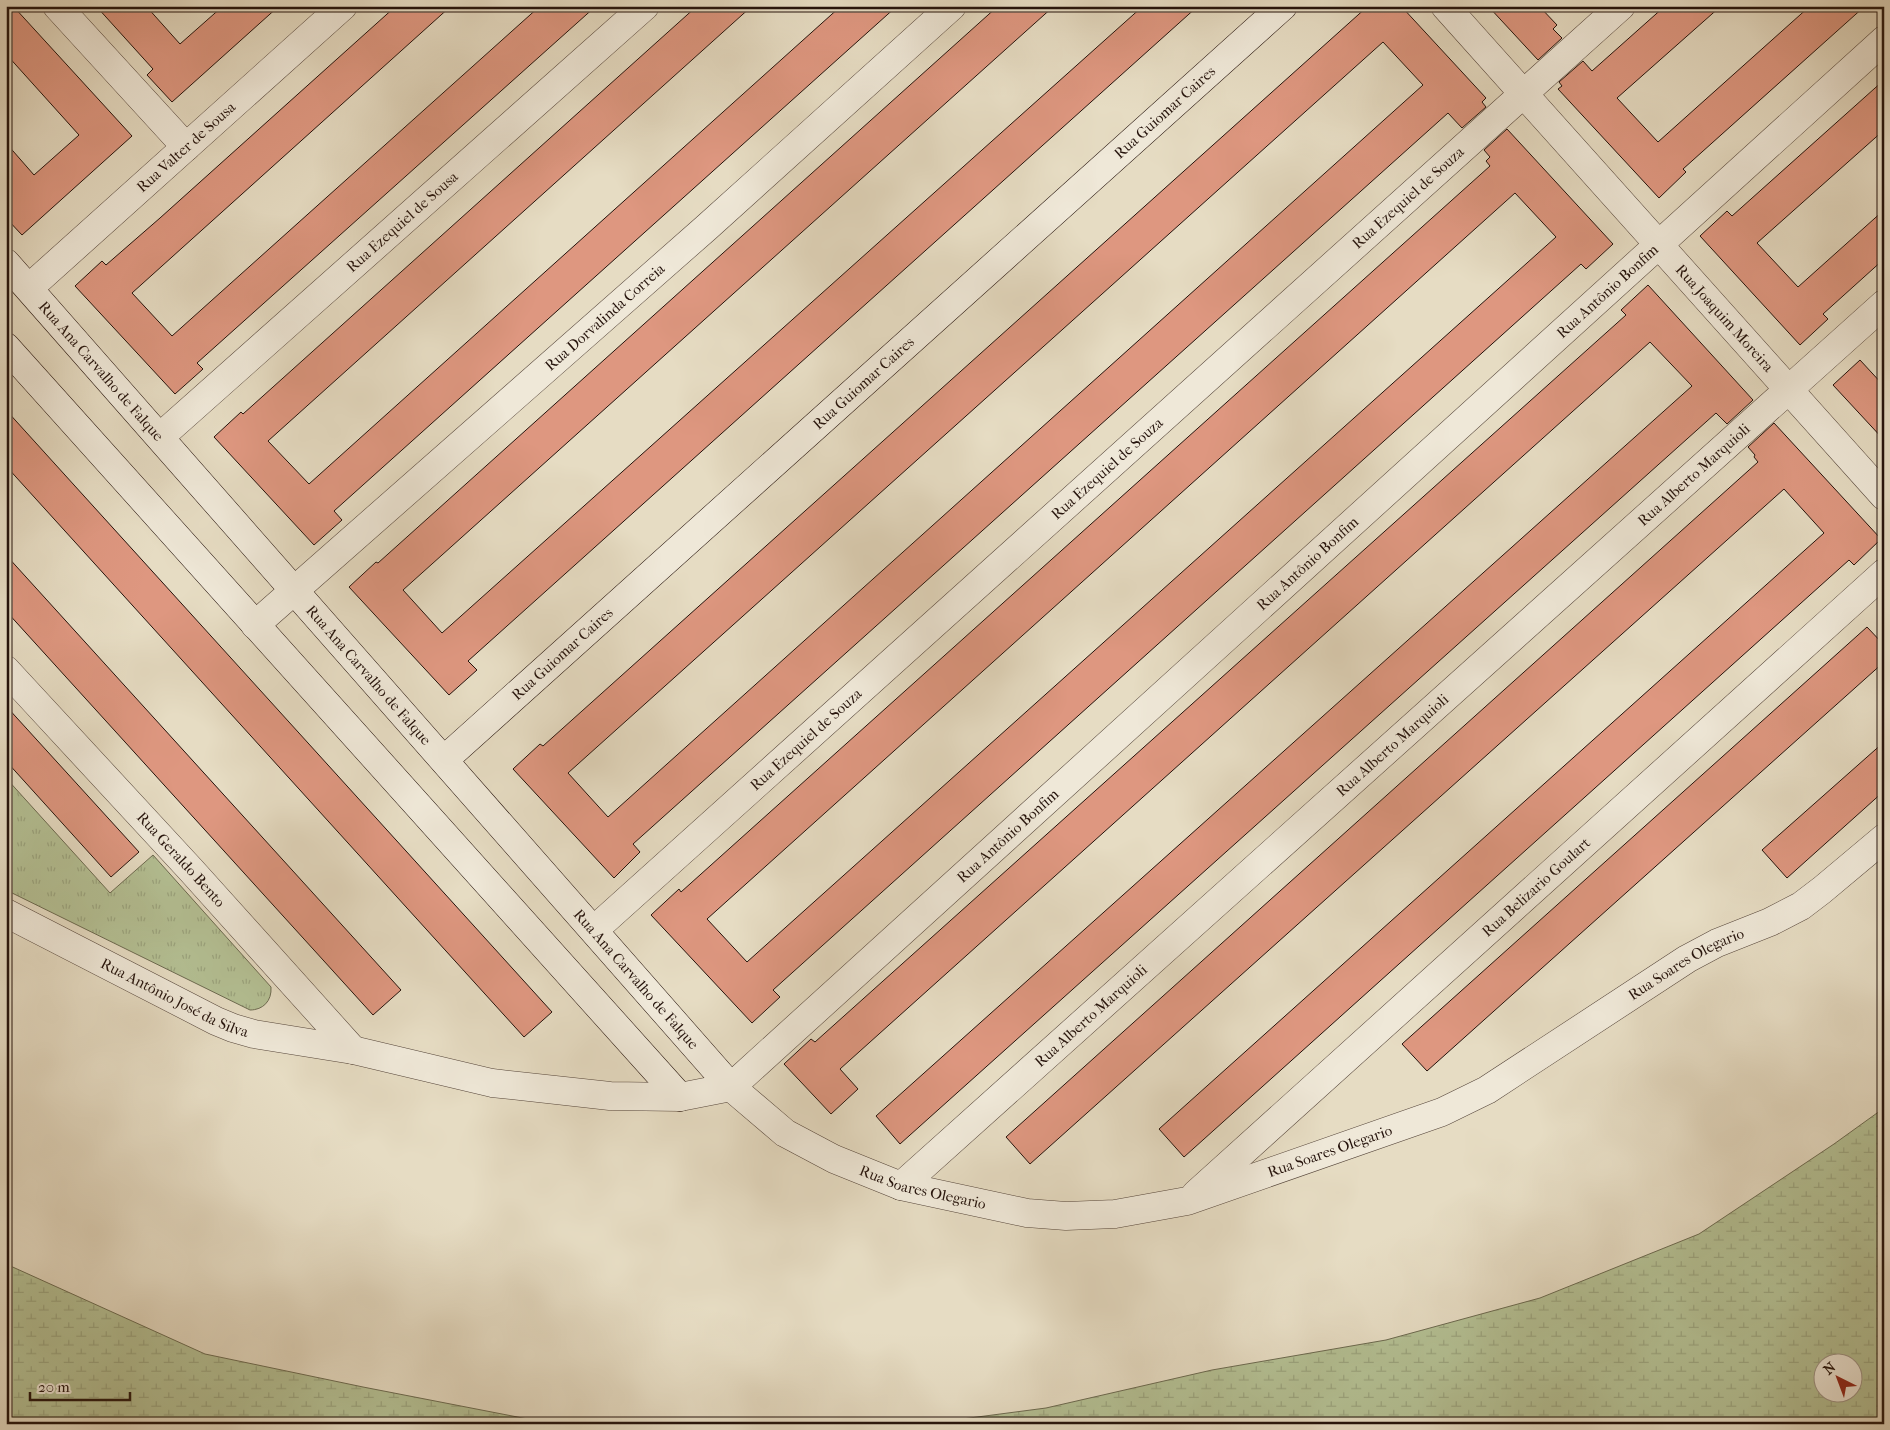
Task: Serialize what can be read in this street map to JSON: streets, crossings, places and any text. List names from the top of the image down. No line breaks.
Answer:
{"streets":{"street":["Rua Guiomar Caires","Rua Valter de Sousa","Rua Ezequiel de Souza","Rua Ezequiel de Sousa","Rua Antônio Bonfim","Rua Dorvalinda Correia","Rua Joaquim Moreira","Rua Ana Carvalho de Falque","Rua Alberto Marquioli","Rua Geraldo Bento","Rua Belizario Goulart","Rua Soares Olegario","Rua Antônio José da Silva"]},"crossings":[["Rua Guiomar Caires","Rua Ana Carvalho de Falque"],["Rua Valter de Sousa","Rua Ana Carvalho de Falque"],["Rua Ezequiel de Souza","Rua Joaquim Moreira"],["Rua Ezequiel de Souza","Rua Ana Carvalho de Falque"],["Rua Ezequiel de Sousa","Rua Ana Carvalho de Falque"],["Rua Antônio Bonfim","Rua Joaquim Moreira"],["Rua Antônio Bonfim","Rua Ana Carvalho de Falque"],["Rua Antônio Bonfim","Rua Soares Olegario"],["Rua Antônio Bonfim","Rua Antônio José da Silva"],["Rua Dorvalinda Correia","Rua Ana Carvalho de Falque"],["Rua Joaquim Moreira","Rua Alberto Marquioli"],["Rua Ana Carvalho de Falque","Rua Soares Olegario"],["Rua Ana Carvalho de Falque","Rua Antônio José da Silva"],["Rua Alberto Marquioli","Rua Soares Olegario"],["Rua Geraldo Bento","Rua Antônio José da Silva"],["Rua Belizario Goulart","Rua Soares Olegario"],["Rua Soares Olegario","Rua Antônio José da Silva"]],"scale_bar":"20 m","north":"top left"}
